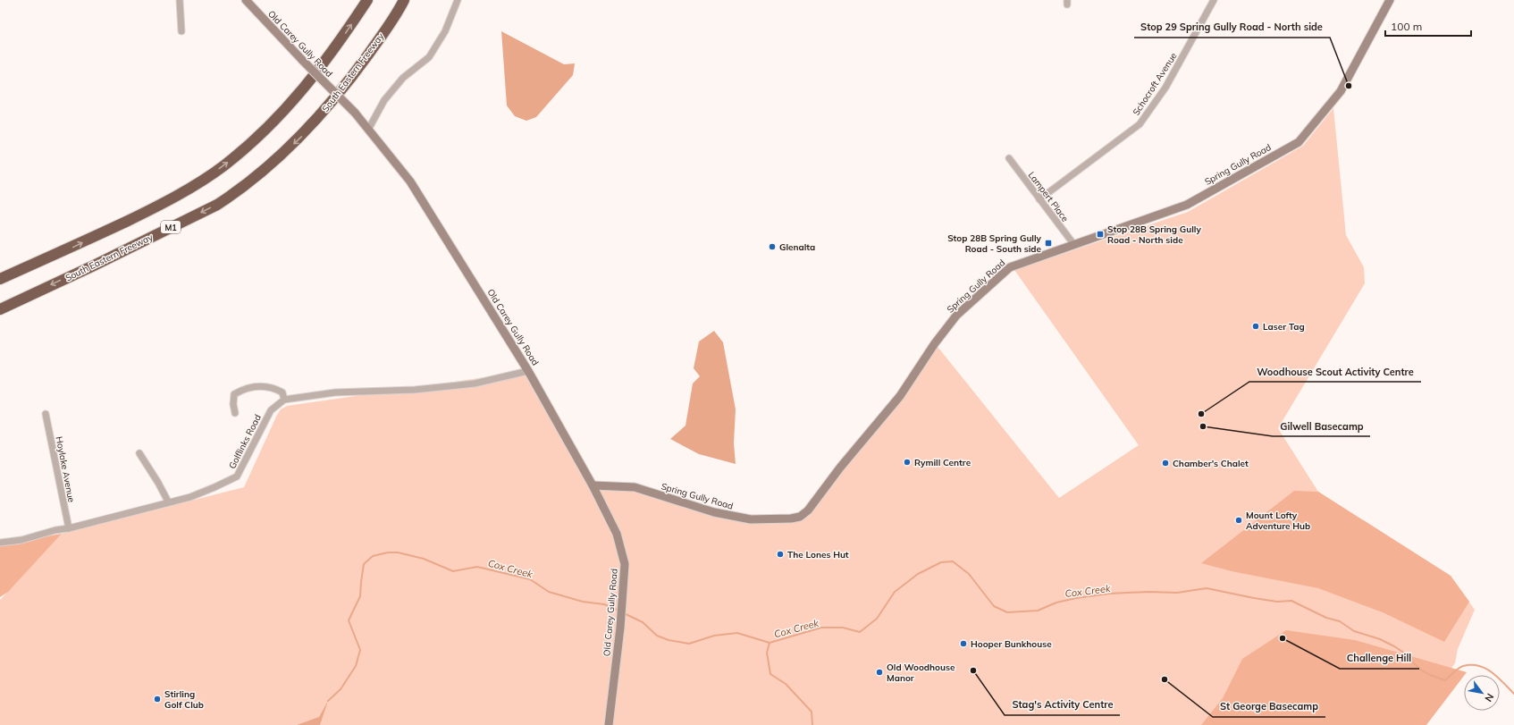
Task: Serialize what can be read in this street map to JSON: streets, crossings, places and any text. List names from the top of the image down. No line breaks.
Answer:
{"streets":{"highway":["South Eastern Freeway","M1"],"main road":["Old Carey Gully Road","Spring Gully Road"],"street":["Schocroft Avenue","Lampert Place","Golflinks Road","Hoylake Avenue"]},"crossings":[["Old Carey Gully Road","Spring Gully Road"],["Schocroft Avenue","Lampert Place"],["Spring Gully Road","Lampert Place"],["Golflinks Road","Hoylake Avenue"]],"water":["Cox Creek"],"places":{"other":["Stop 29 Spring Gully Road - North side","Glenalta","Laser Tag","Woodhouse Scout Activity Centre","Gilwell Basecamp","Rymill Centre","Chamber's Chalet","Mount Lofty Adventure Hub","The Lones Hut","Challenge Hill","Hooper Bunkhouse","Stag's Activity Centre","Old Woodhouse Manor","St George Basecamp","Stirling Golf Club"],"transit":["Stop 28B Spring Gully Road - North side","Stop 28B Spring Gully Road - South side"]},"scale_bar":"100 m","north":"bottom right"}
